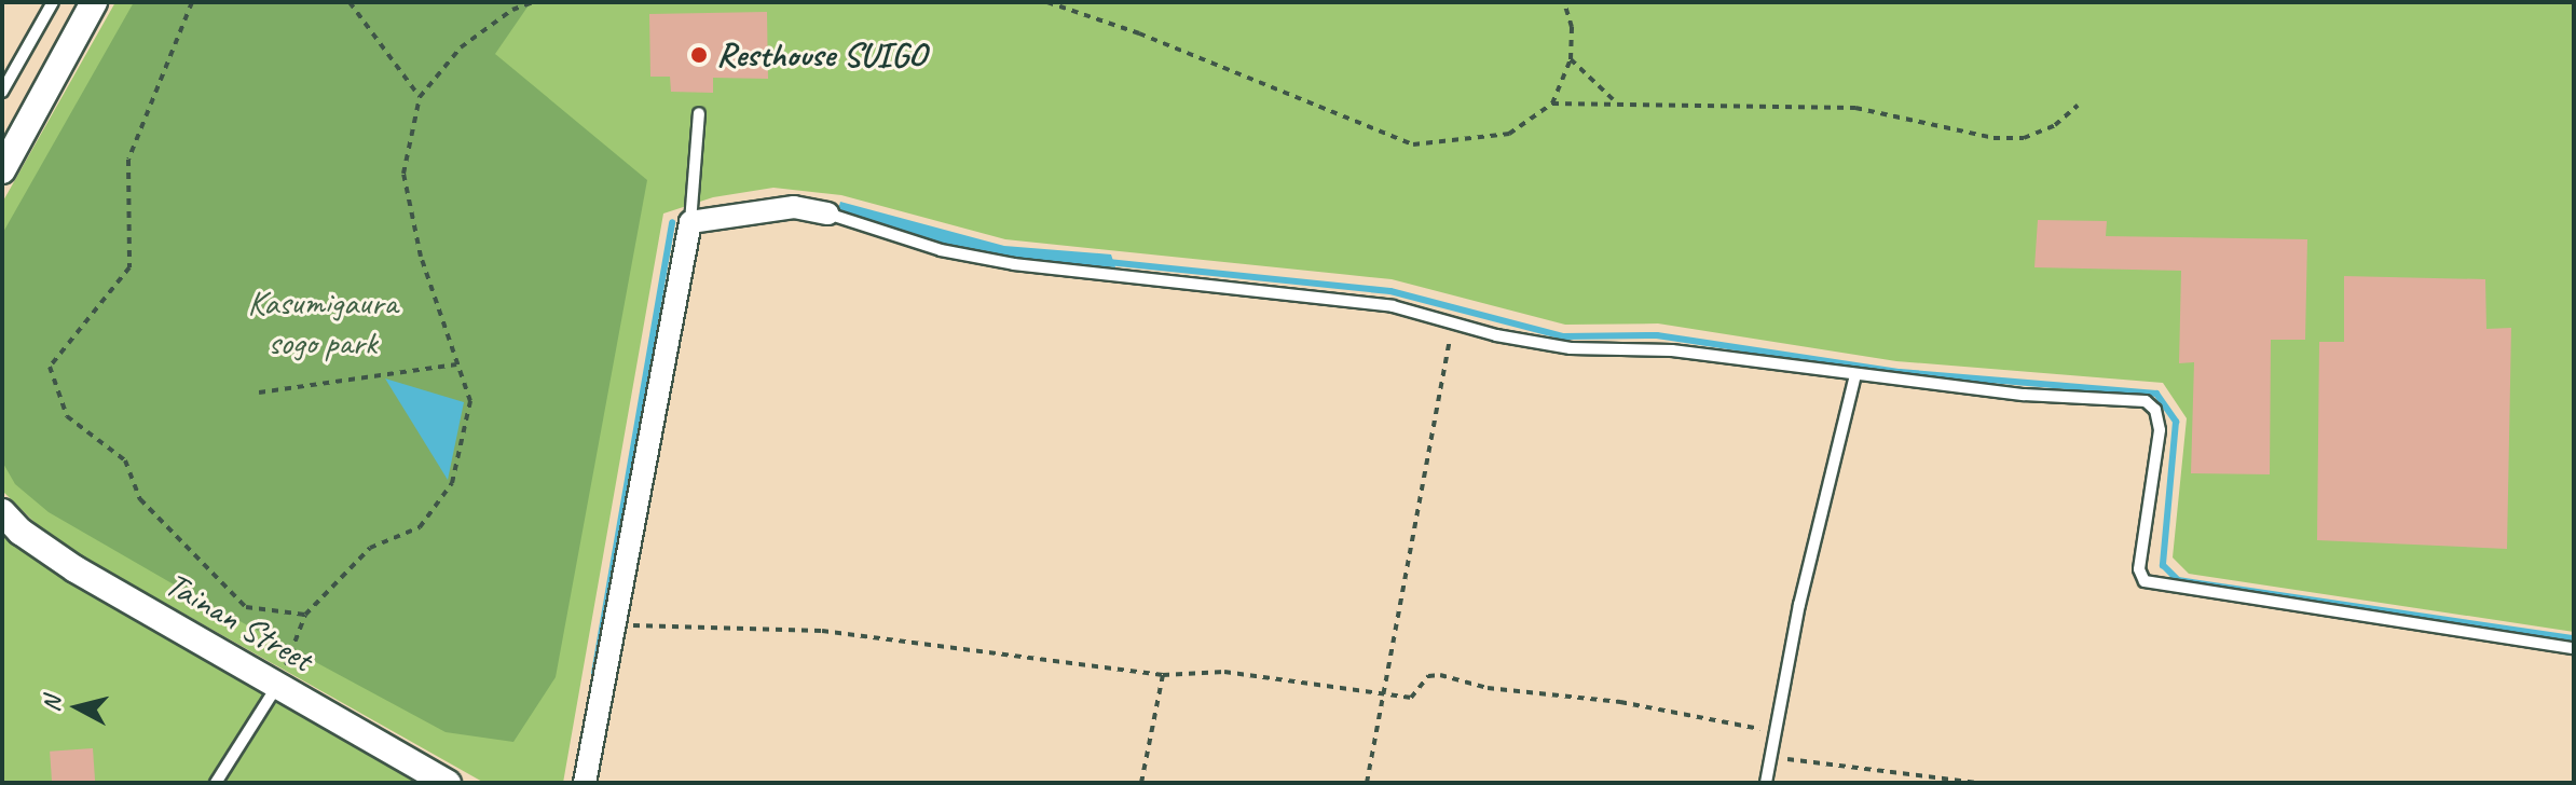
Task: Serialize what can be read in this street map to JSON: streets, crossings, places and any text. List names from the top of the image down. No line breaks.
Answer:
{"streets":{"street":["Tainan Street"]},"parks":["Kasumigaura sogo park"],"places":["Resthouse SUIGO"],"north":"left"}
